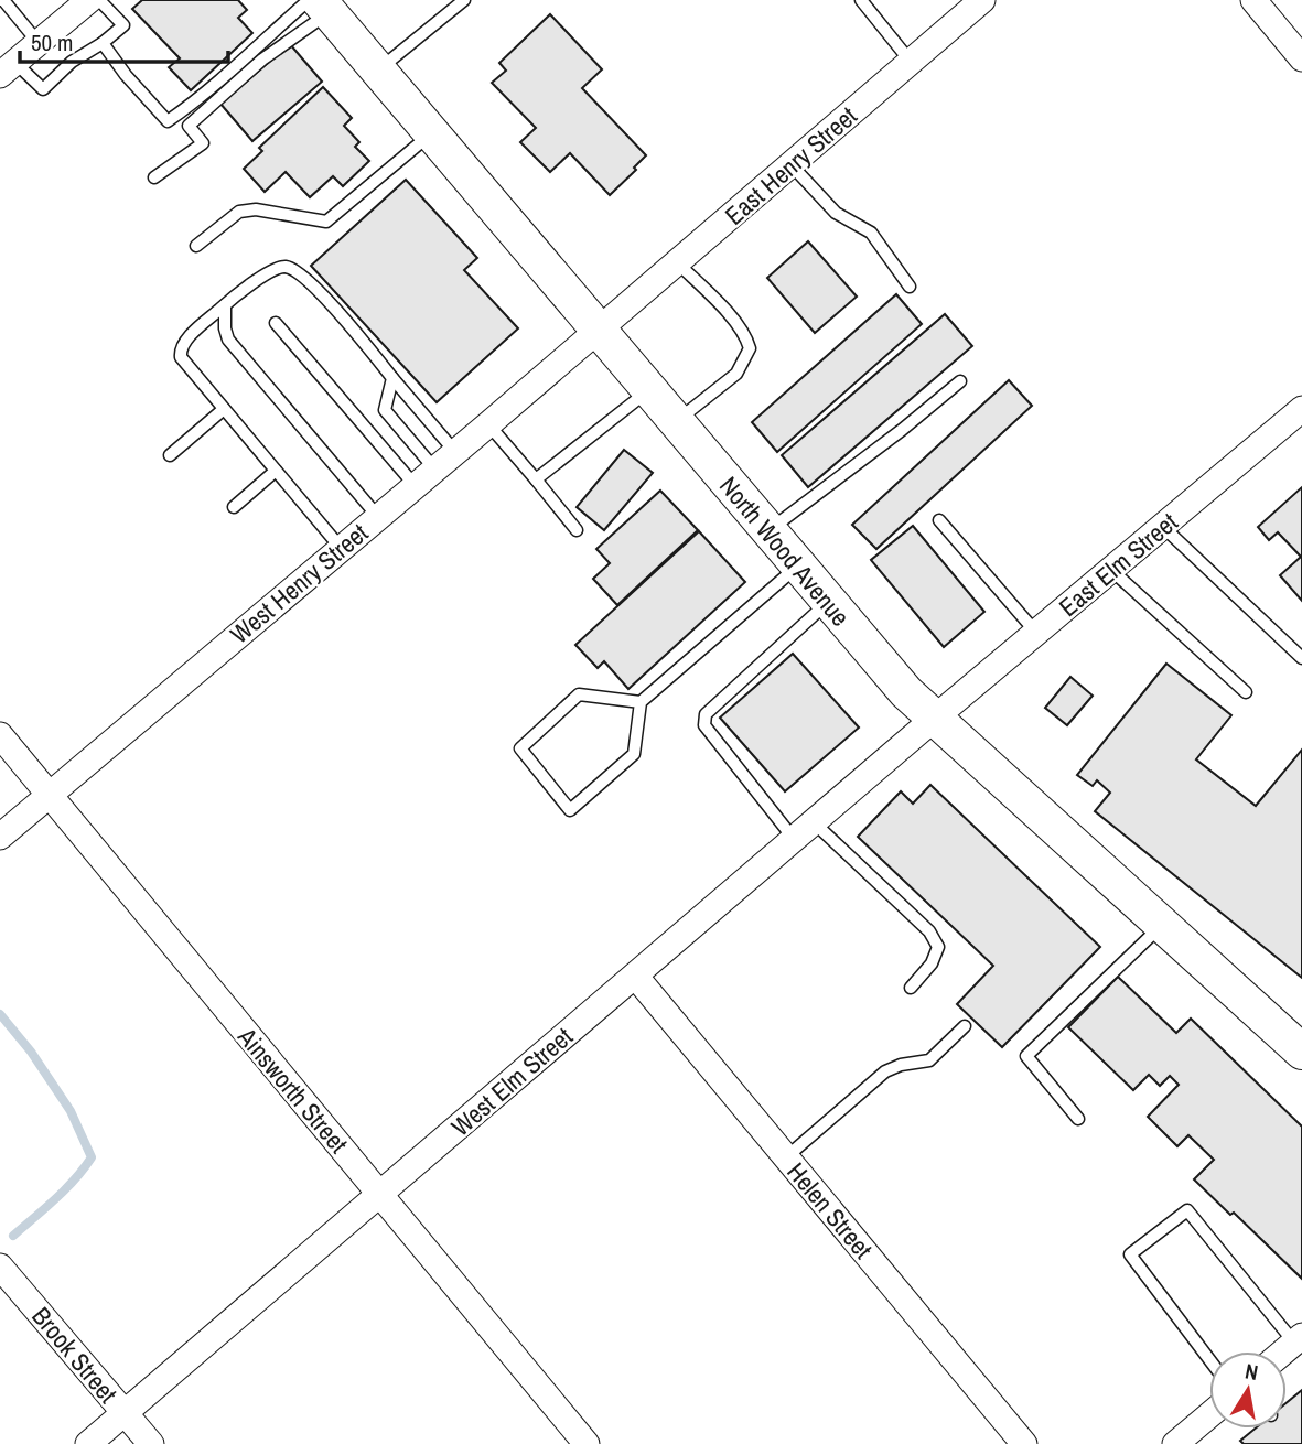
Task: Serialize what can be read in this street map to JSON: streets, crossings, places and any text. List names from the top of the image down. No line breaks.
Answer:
{"streets":{"main road":["North Wood Avenue"],"street":["East Henry Street","East Elm Street","West Henry Street","West Elm Street","Ainsworth Street","Helen Street","Brook Street"]},"crossings":[["East Henry Street","North Wood Avenue"],["East Henry Street","West Henry Street"],["North Wood Avenue","East Elm Street"],["North Wood Avenue","West Henry Street"],["North Wood Avenue","West Elm Street"],["East Elm Street","West Elm Street"],["West Henry Street","Ainsworth Street"],["West Elm Street","Ainsworth Street"],["West Elm Street","Helen Street"],["West Elm Street","Brook Street"]],"scale_bar":"50 m","north":"top"}
